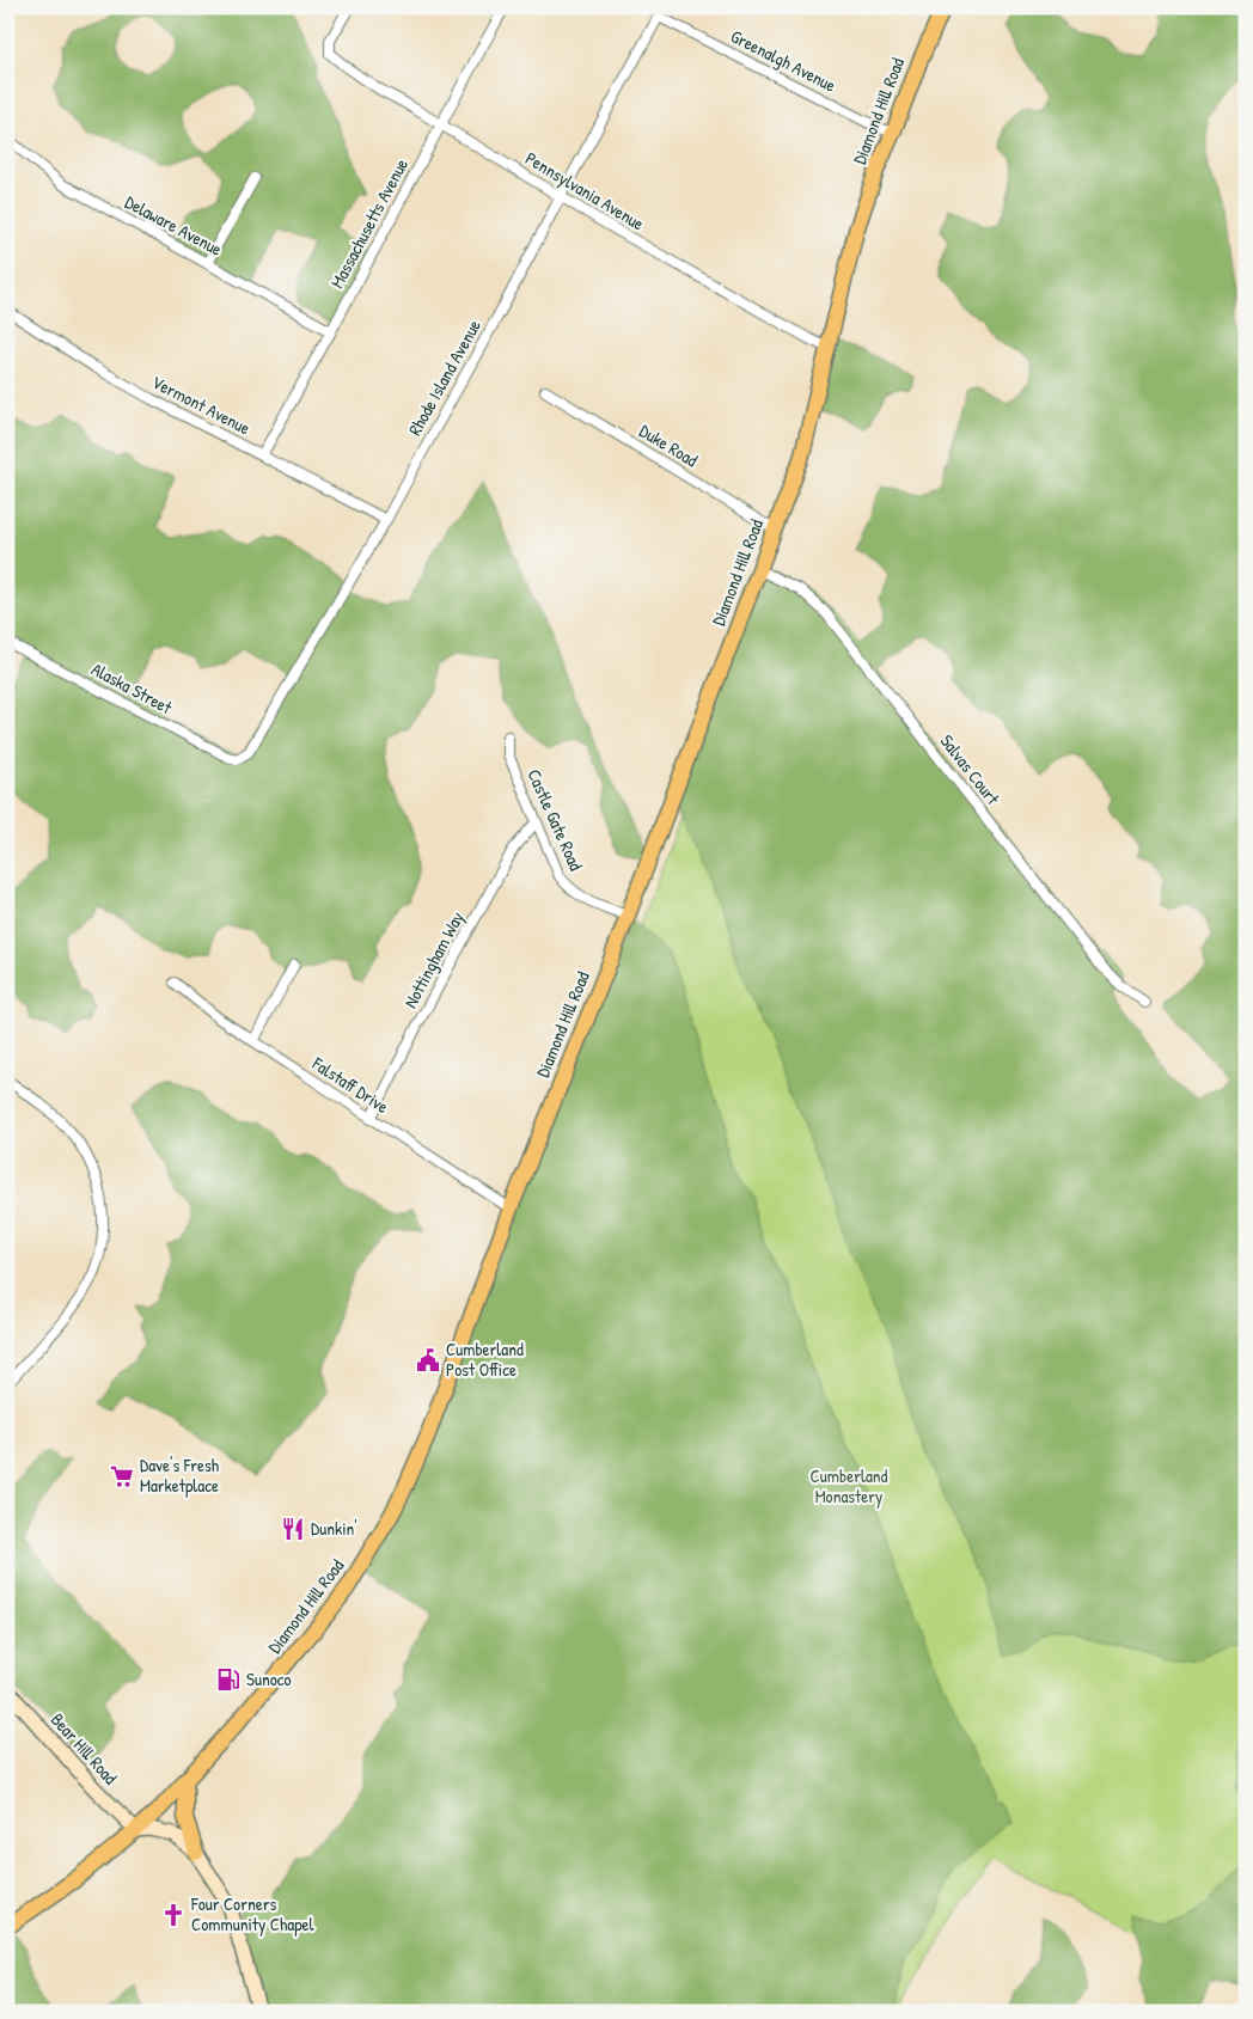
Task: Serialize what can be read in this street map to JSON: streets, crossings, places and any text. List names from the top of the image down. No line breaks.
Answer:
{"streets":{"main road":["Diamond Hill Road","Bear Hill Road"],"street":["Greenalgh Avenue","Pennsylvania Avenue","Massachusetts Avenue","Delaware Avenue","Rhode Island Avenue","Vermont Avenue","Duke Road","Alaska Street","Salvas Court","Castle Gate Road","Nottingham Way","Falstaff Drive"]},"crossings":[["Greenalgh Avenue","Diamond Hill Road"],["Greenalgh Avenue","Rhode Island Avenue"],["Diamond Hill Road","Pennsylvania Avenue"],["Diamond Hill Road","Duke Road"],["Diamond Hill Road","Salvas Court"],["Diamond Hill Road","Castle Gate Road"],["Diamond Hill Road","Falstaff Drive"],["Diamond Hill Road","Bear Hill Road"],["Pennsylvania Avenue","Massachusetts Avenue"],["Pennsylvania Avenue","Rhode Island Avenue"],["Massachusetts Avenue","Delaware Avenue"],["Massachusetts Avenue","Vermont Avenue"],["Rhode Island Avenue","Vermont Avenue"],["Rhode Island Avenue","Alaska Street"],["Castle Gate Road","Nottingham Way"],["Nottingham Way","Falstaff Drive"]],"parks":["Cumberland Monastery"],"places":{"public building":["Cumberland Post Office"],"supermarket":["Dave's Fresh Marketplace"],"restaurant":["Dunkin'"],"fuel station":["Sunoco"],"church":["Four Corners Community Chapel"]}}
